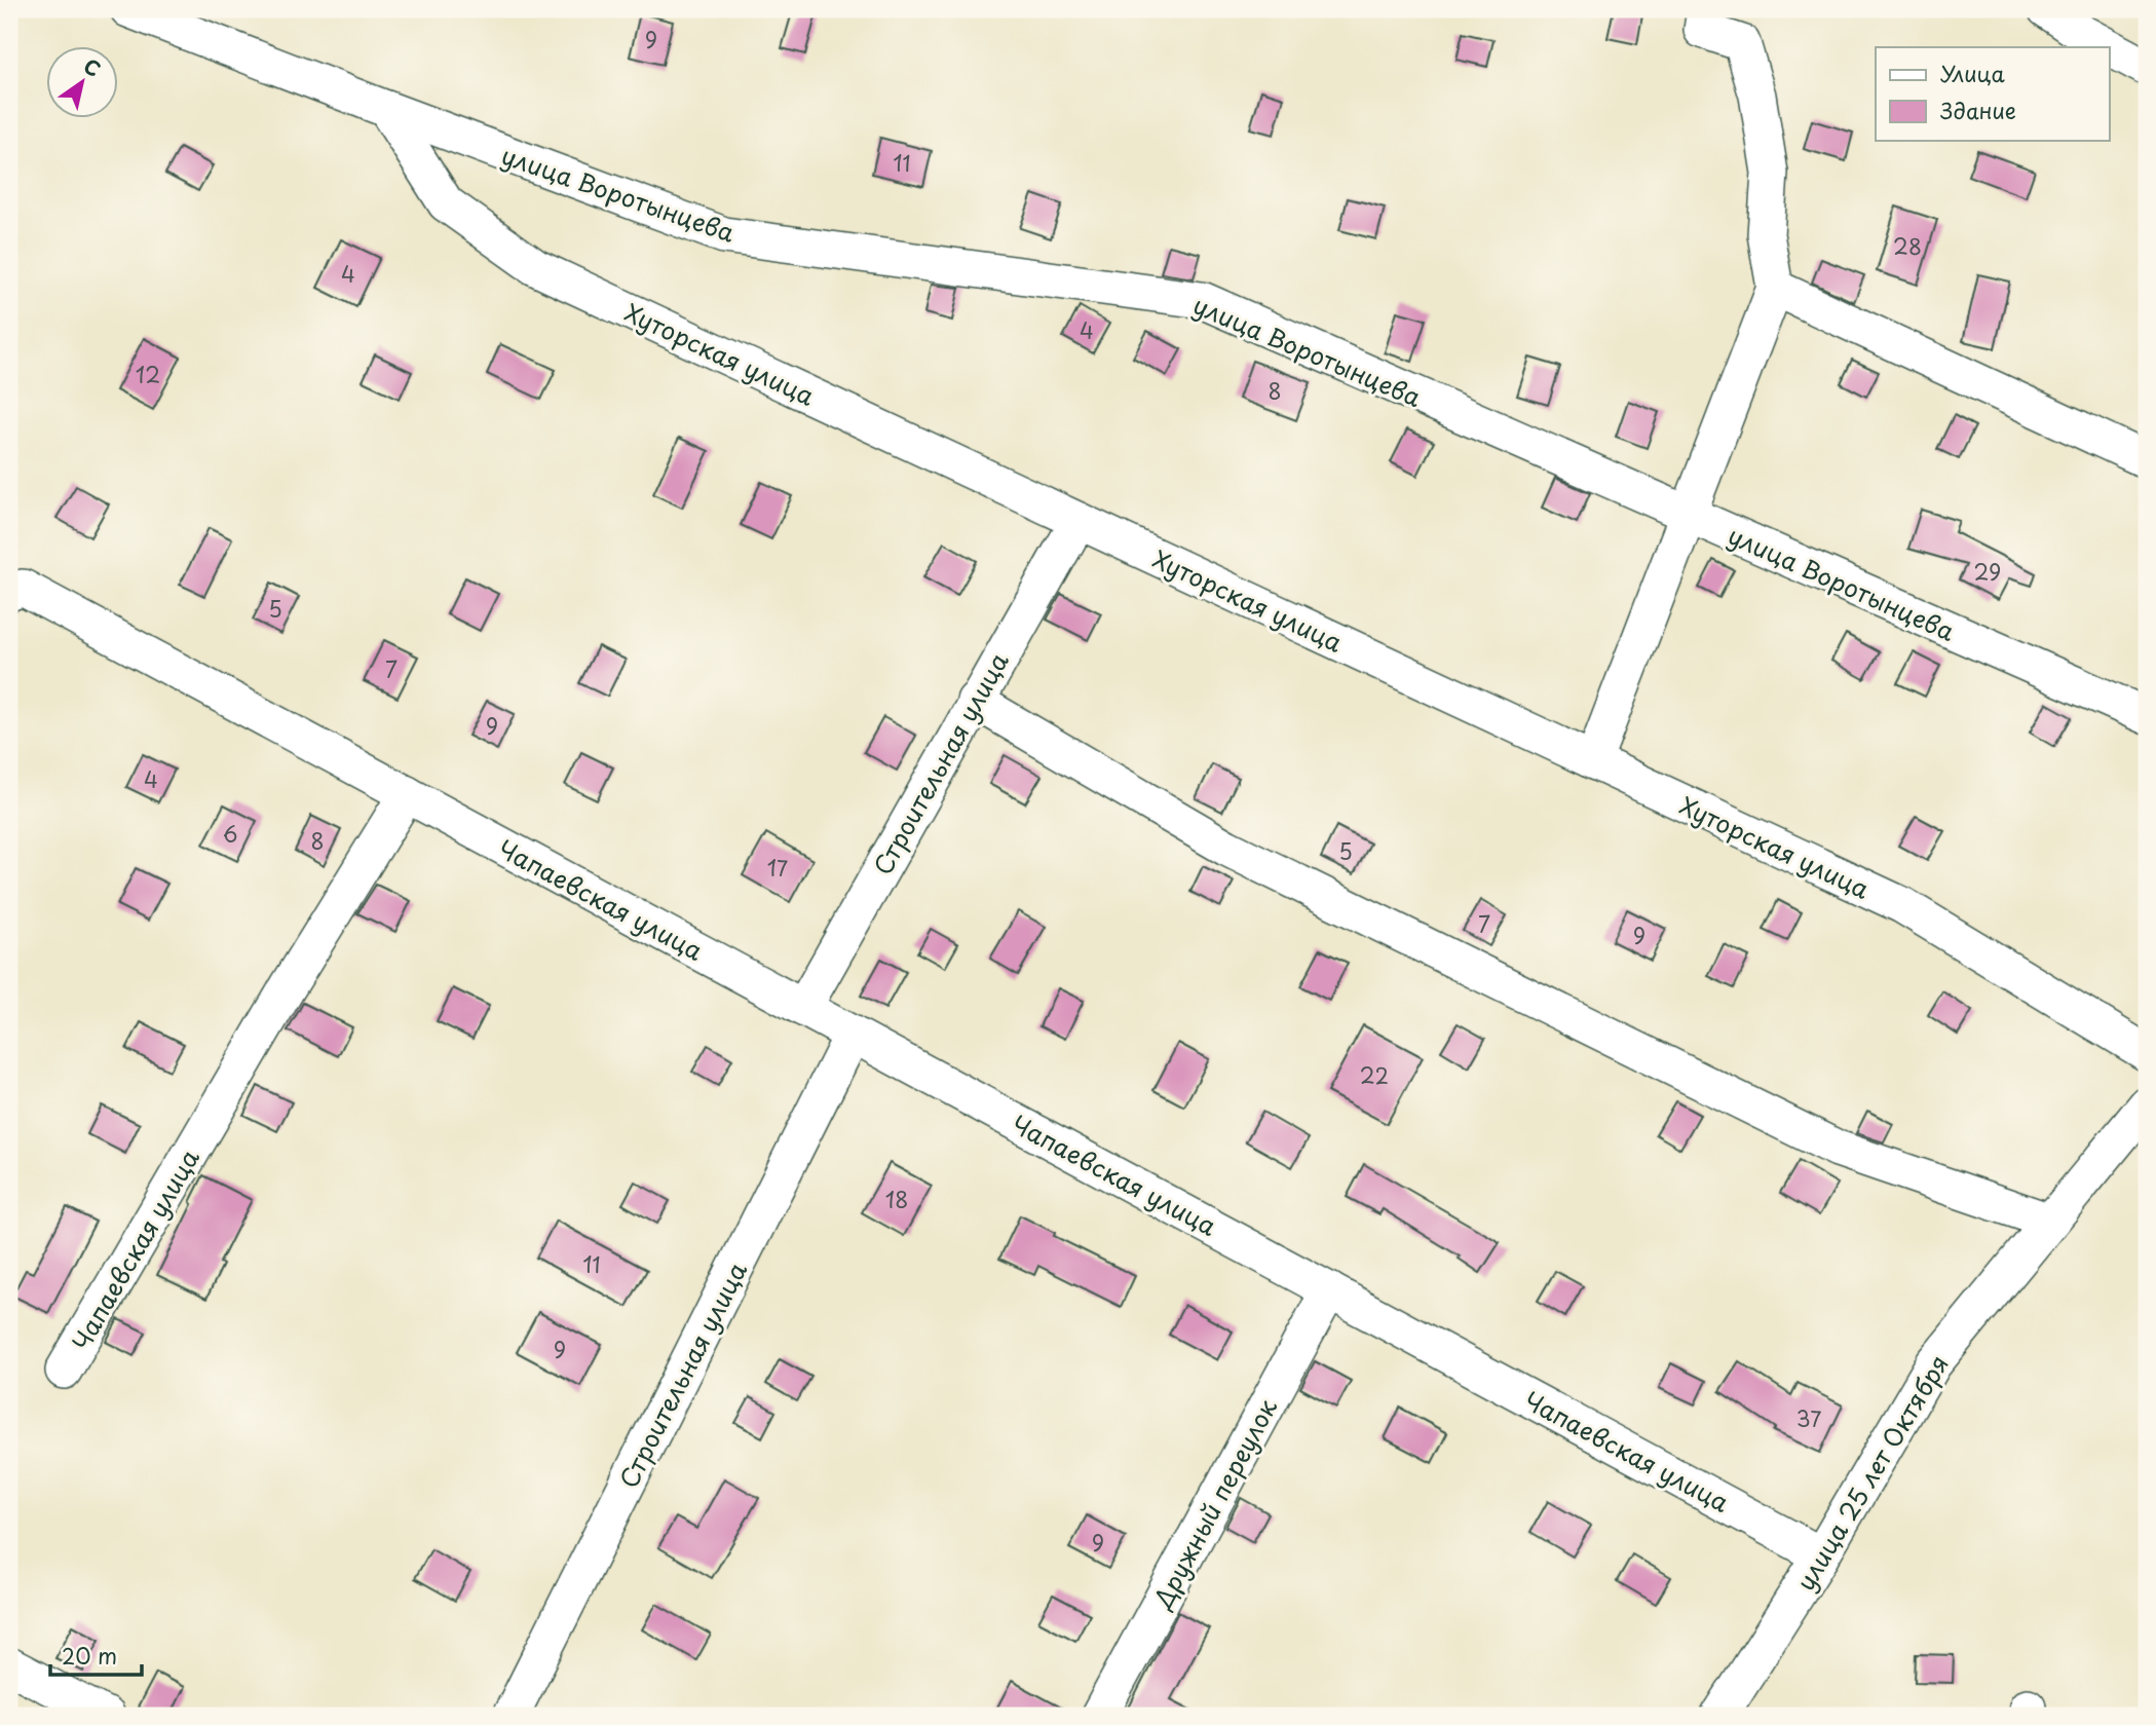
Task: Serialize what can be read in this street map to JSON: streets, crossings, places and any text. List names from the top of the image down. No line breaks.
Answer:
{"streets":{"street":["улица Воротынцева","Хуторская улица","Строительная улица","Чапаевская улица","улица 25 лет Октября","Дружный переулок"]},"crossings":[["улица Воротынцева","Хуторская улица"],["Хуторская улица","Строительная улица"],["Строительная улица","Чапаевская улица"],["Чапаевская улица","улица 25 лет Октября"],["Чапаевская улица","Дружный переулок"]],"house_numbers":["9","11","28","4","4","12","8","29","5","7","9","4","6","8","5","17","7","9","22","18","11","9","37","9"],"legend":["Улица","Здание"],"scale_bar":"20 m","north":"top right"}
